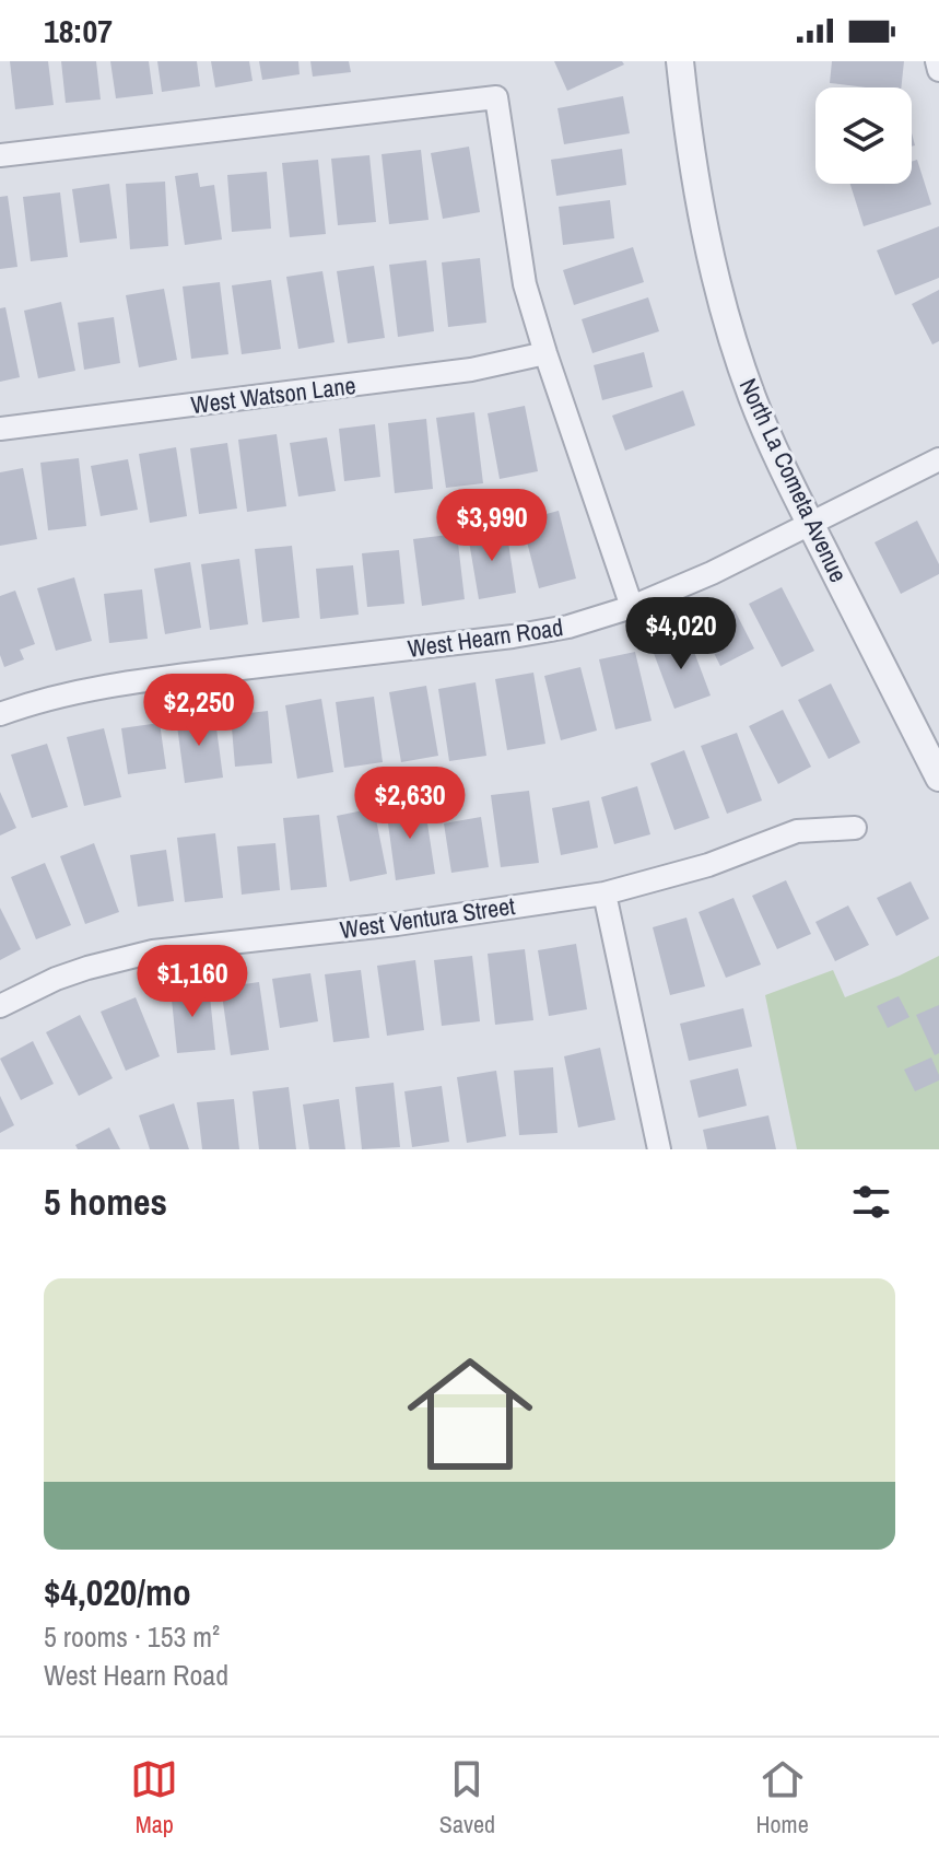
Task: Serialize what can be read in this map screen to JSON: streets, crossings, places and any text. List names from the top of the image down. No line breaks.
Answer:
{"streets":{"street":["West Watson Lane","North La Cometa Avenue","West Hearn Road","West Ventura Street"]},"crossings":[["North La Cometa Avenue","West Hearn Road"]],"page":{"status":"18:07","price":["$3,990","$4,020","$2,250","$2,630","$1,160"],"heading":"5 homes","list":[{"name":"$4,020/mo","note":"5 rooms · 153 m² · West Hearn Road"}],"tabs":["Map","Saved","Home"]}}
